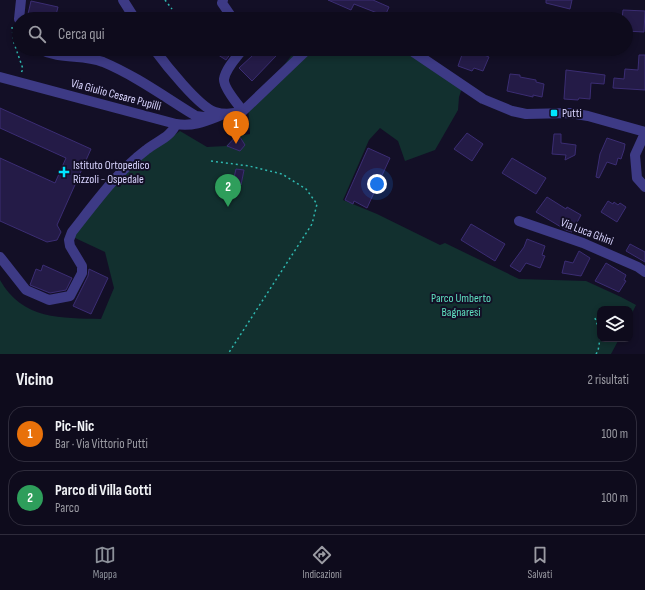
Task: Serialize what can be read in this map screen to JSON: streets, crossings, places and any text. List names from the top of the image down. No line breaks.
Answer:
{"streets":{"street":["Via Giulio Cesare Pupilli","Via Luca Ghini"]},"parks":["Parco Umberto Bagnaresi"],"places":{"transit":["Putti"],"health":["Istituto Ortopedico Rizzoli - Ospedale"]},"page":{"search":"Cerca qui","pins":["1","2"],"heading":["Vicino","2 risultati"],"list":[{"mark":"1","name":"Pic-Nic","note":"Bar · Via Vittorio Putti","value":"100 m"},{"mark":"2","name":"Parco di Villa Gotti","note":"Parco","value":"100 m"}],"nav":["Mappa","Indicazioni","Salvati"]}}
